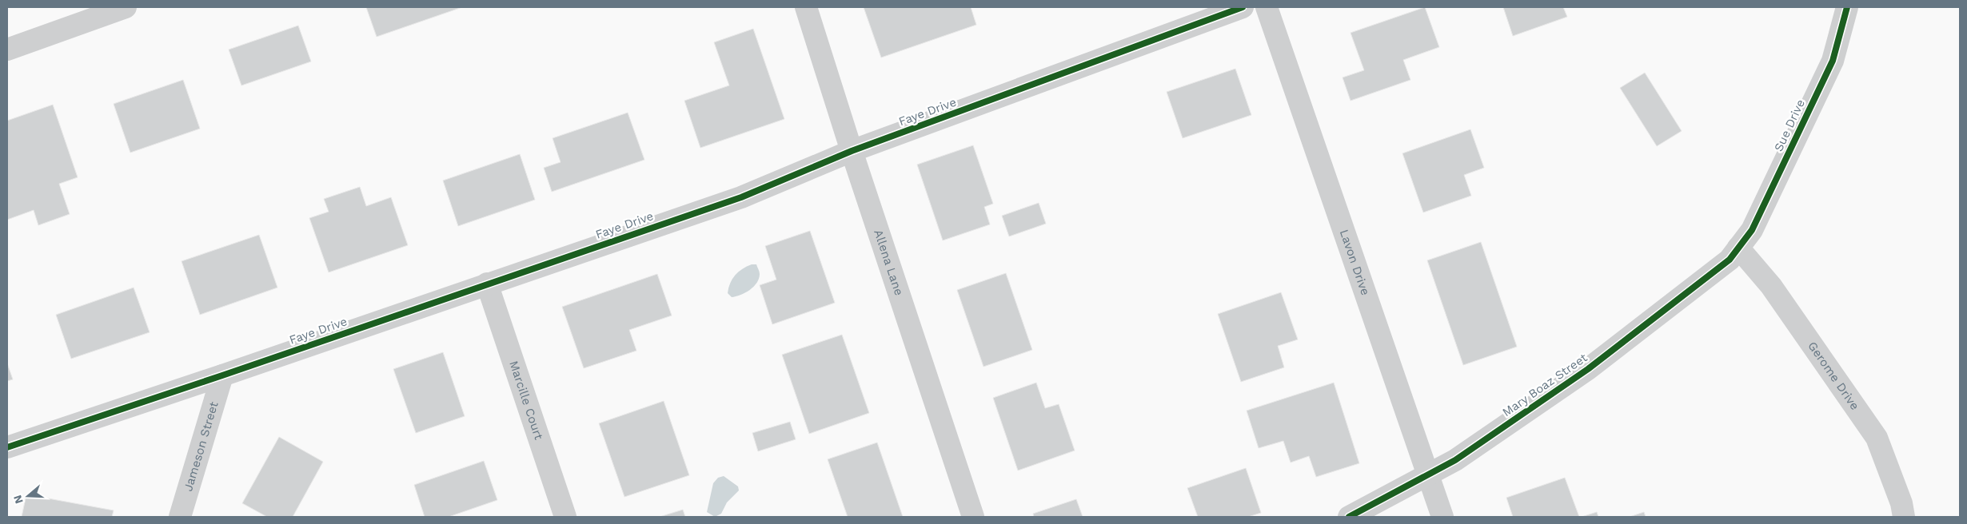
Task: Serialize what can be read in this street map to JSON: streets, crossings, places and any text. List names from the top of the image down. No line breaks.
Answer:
{"streets":{"street":["Faye Drive","Sue Drive","Allena Lane","Lavon Drive","Gerome Drive","Mary Boaz Street","Marcille Court","Jameson Street"]},"crossings":[["Faye Drive","Allena Lane"],["Faye Drive","Marcille Court"],["Faye Drive","Jameson Street"],["Sue Drive","Gerome Drive"],["Sue Drive","Mary Boaz Street"],["Lavon Drive","Mary Boaz Street"],["Gerome Drive","Mary Boaz Street"]],"north":"left"}
